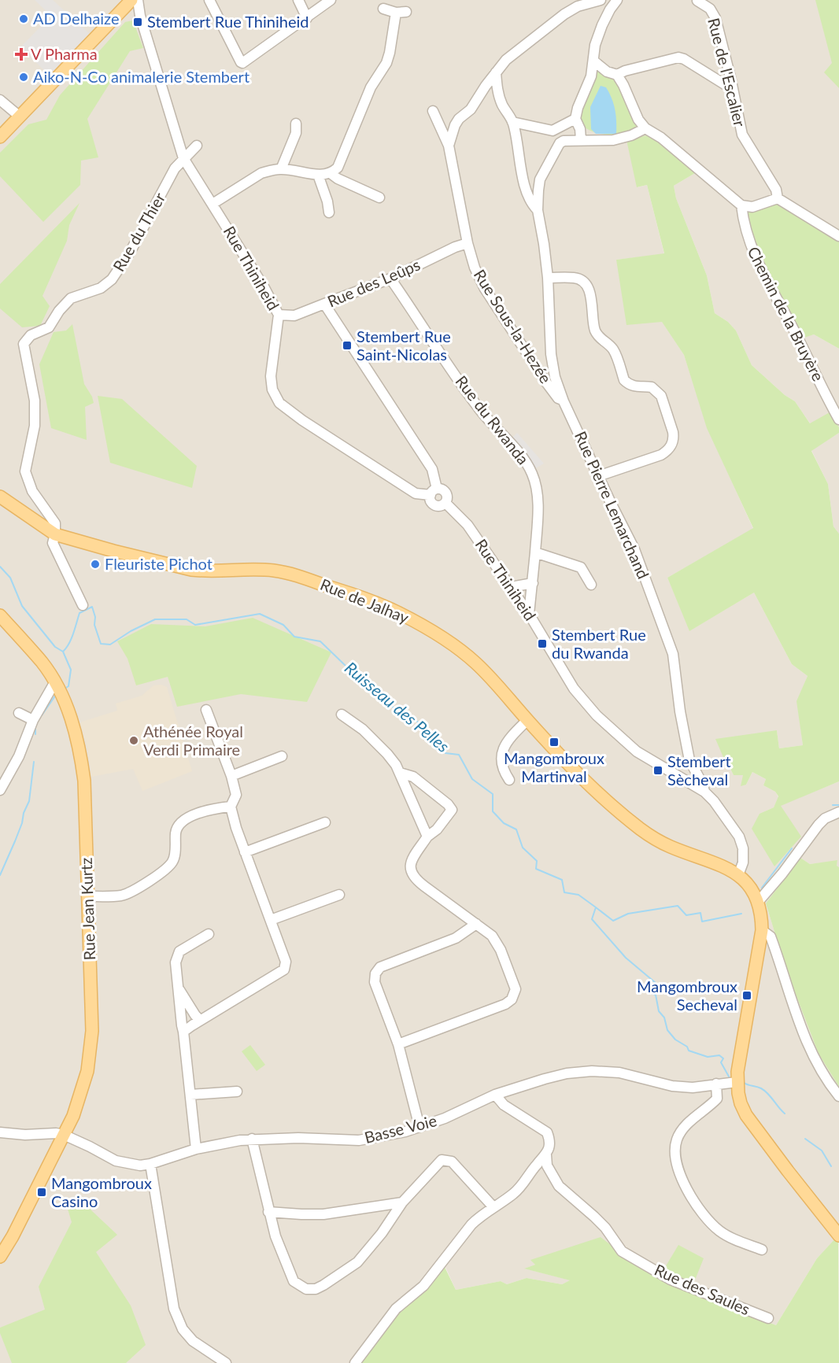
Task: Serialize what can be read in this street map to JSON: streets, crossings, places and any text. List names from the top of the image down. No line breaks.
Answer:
{"streets":{"main road":["Rue de Jalhay","Rue Jean Kurtz"],"street":["Rue de l'Escalier","Rue du Thier","Rue Thiniheid","Rue des Leûps","Chemin de la Bruyère","Rue Sous-la-Hezée","Rue du Rwanda","Rue Pierre Lemarchand","Basse Voie","Rue des Saules"]},"crossings":[["Rue du Thier","Rue Thiniheid"],["Rue du Thier","Rue de Jalhay"],["Rue Thiniheid","Rue des Leûps"],["Rue Thiniheid","Rue du Rwanda"],["Rue Thiniheid","Rue Pierre Lemarchand"],["Rue des Leûps","Rue Sous-la-Hezée"],["Rue des Leûps","Rue du Rwanda"],["Rue Sous-la-Hezée","Rue Pierre Lemarchand"],["Rue Pierre Lemarchand","Rue de Jalhay"],["Rue Jean Kurtz","Basse Voie"],["Basse Voie","Rue des Saules"]],"water":["Ruisseau des Pelles"],"places":{"other":["AD Delhaize","Aiko-N-Co animalerie Stembert","Fleuriste Pichot","Athénée Royal Verdi Primaire"],"transit":["Stembert Rue Thiniheid","Stembert Rue Saint-Nicolas","Stembert Rue du Rwanda","Mangombroux Martinval","Stembert Sècheval","Mangombroux Secheval","Mangombroux Casino"],"health":["V Pharma"]}}
